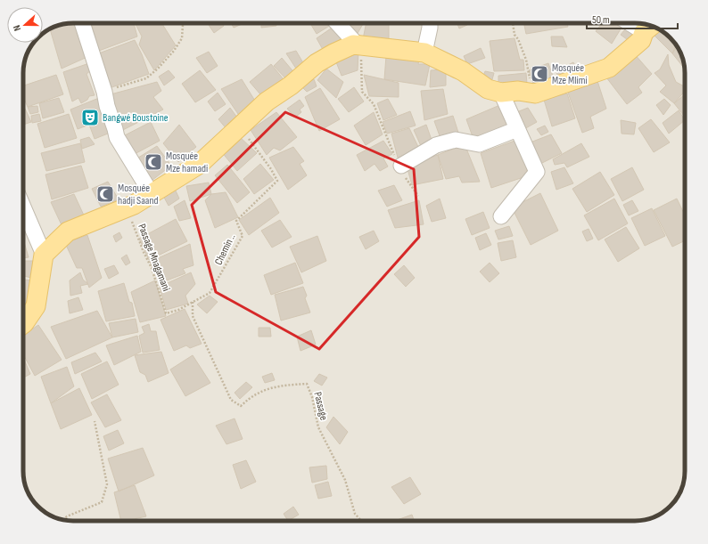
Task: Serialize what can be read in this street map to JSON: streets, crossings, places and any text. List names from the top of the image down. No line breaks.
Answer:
{"streets":{"path":["Chemin ..","Passage Mnagamani","Passage"]},"crossings":[["Chemin ..","Passage Mnagamani"],["Chemin ..","Passage"]],"places":{"mosque":["Mosquée Mze Mlimi","Mosquée Mze hamadi","Mosquée hadji Saand"],"theatre":["Bangwé Boustoine"]},"scale_bar":"50 m","north":"left"}
